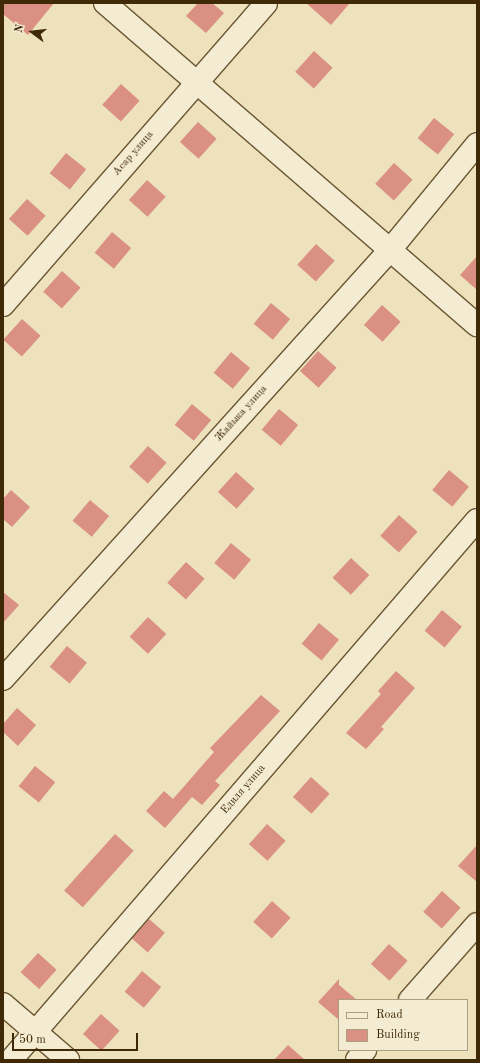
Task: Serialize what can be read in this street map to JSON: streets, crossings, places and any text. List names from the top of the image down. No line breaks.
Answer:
{"streets":{"street":["Асар улица","Жайыка улица","Едиля улица"]},"legend":["Road","Building"],"scale_bar":"50 m","north":"left"}
